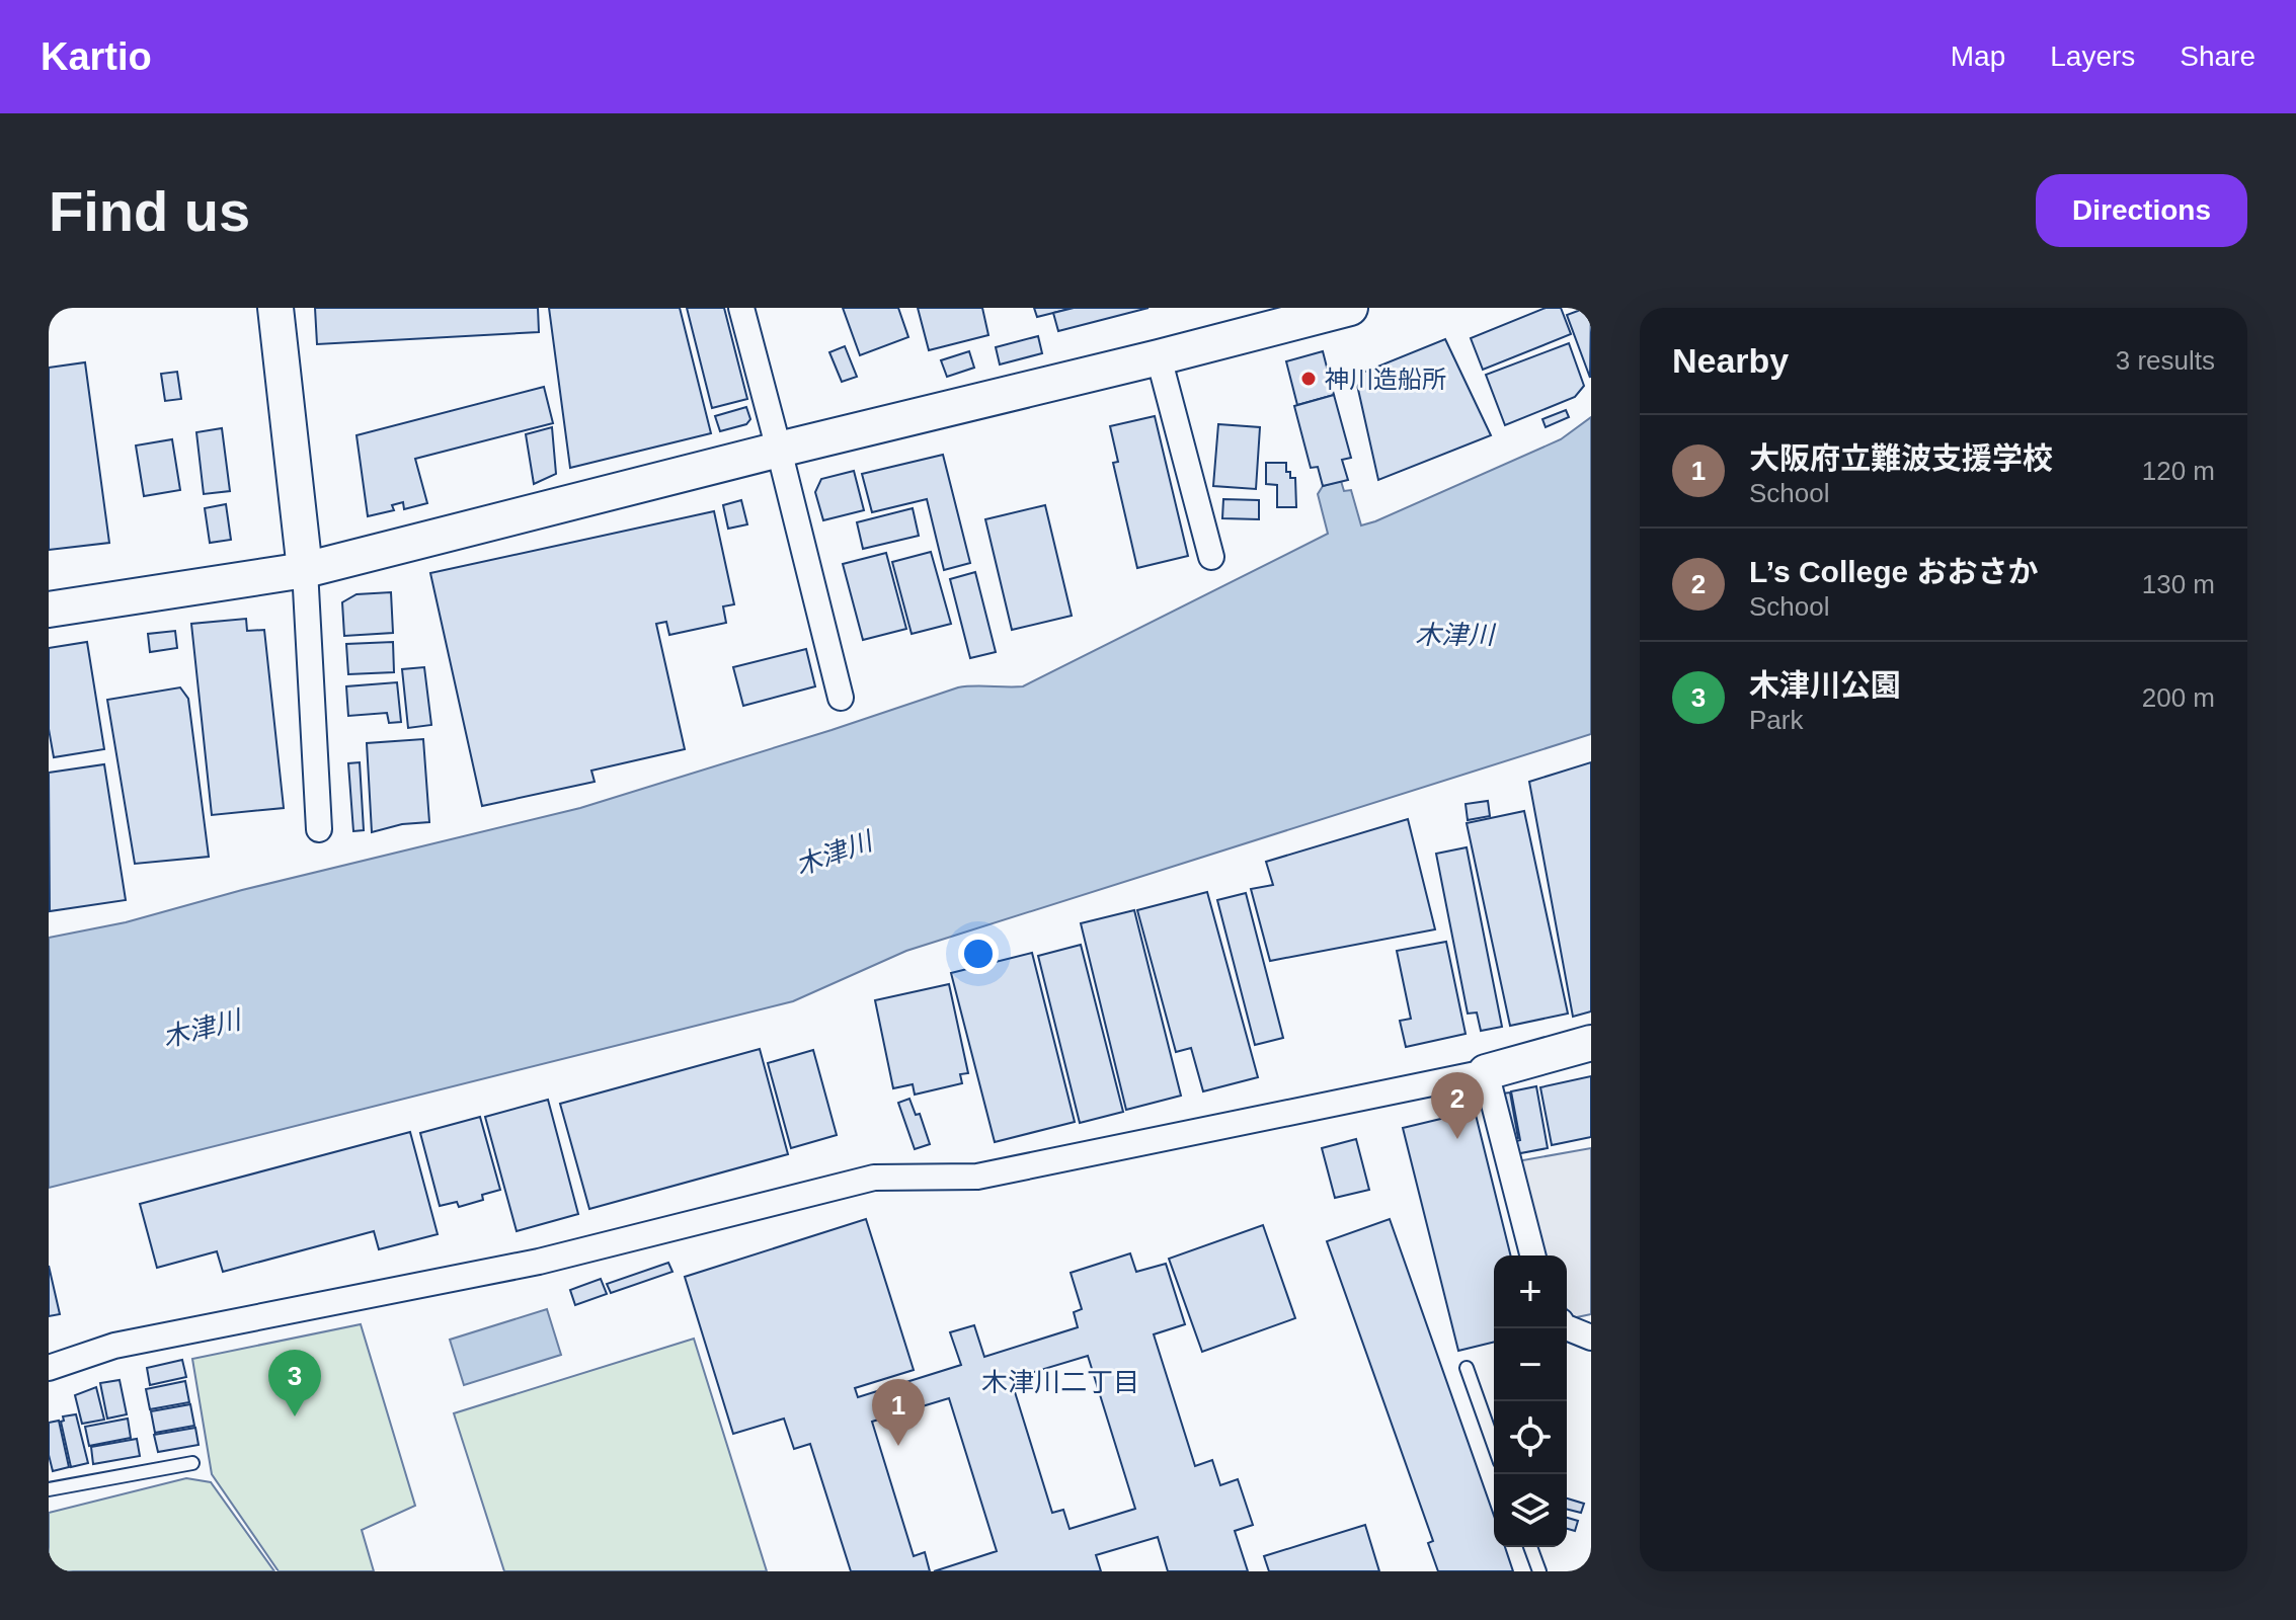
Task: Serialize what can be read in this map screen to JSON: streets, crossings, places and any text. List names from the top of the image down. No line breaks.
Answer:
{"districts":["木津川二丁目"],"water":["木津川"],"places":["神川造船所"],"page":{"header":"Kartio","nav":["Map","Layers","Share"],"buttons":"Directions","title":"Find us","heading":["Nearby","3 results"],"list":[{"mark":"1","name":"大阪府立難波支援学校","note":"School","value":"120 m"},{"mark":"2","name":"L’s College おおさか","note":"School","value":"130 m"},{"mark":"3","name":"木津川公園","note":"Park","value":"200 m"}],"pins":["2","3","1"],"map_buttons":["+","−"]}}
